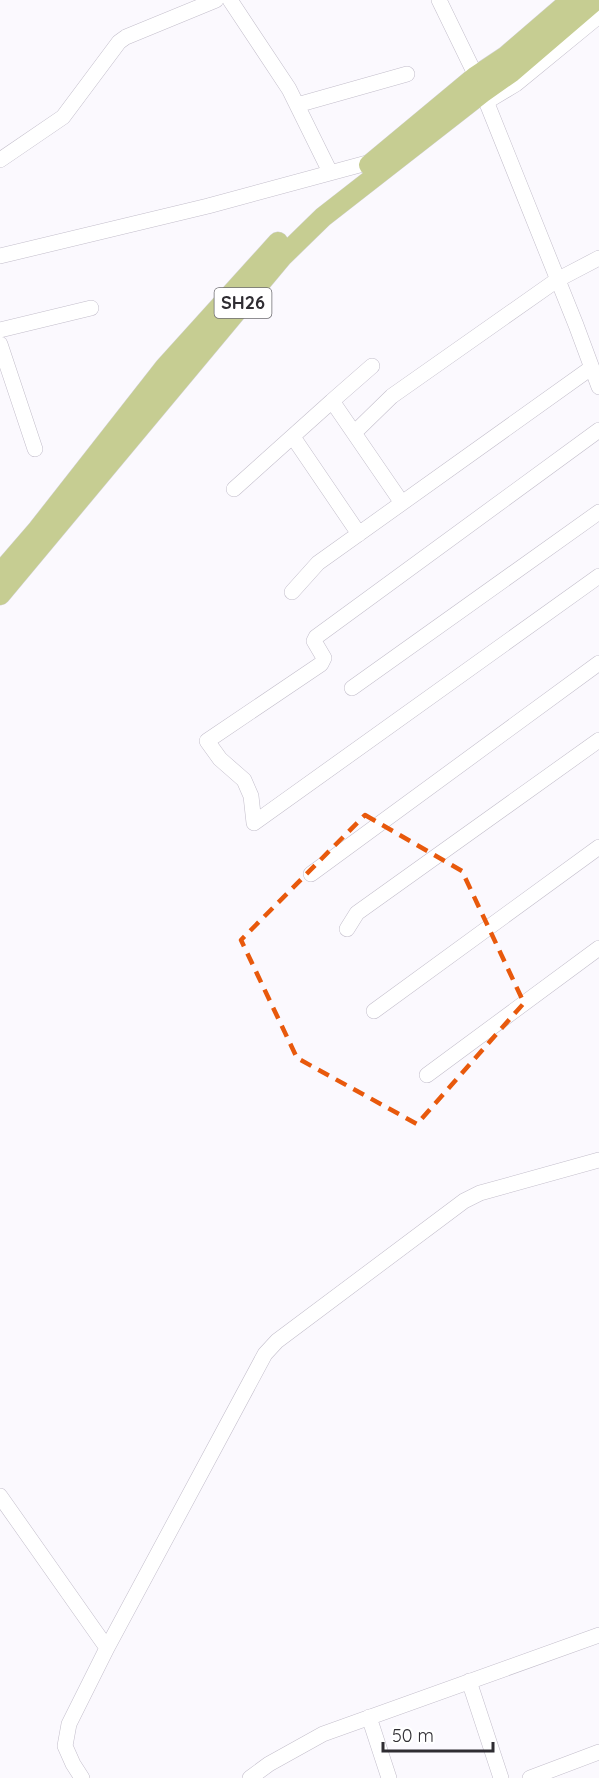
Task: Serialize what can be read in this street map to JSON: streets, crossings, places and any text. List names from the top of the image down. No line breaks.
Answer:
{"streets":{"main road":["SH26"]},"scale_bar":"50 m"}
